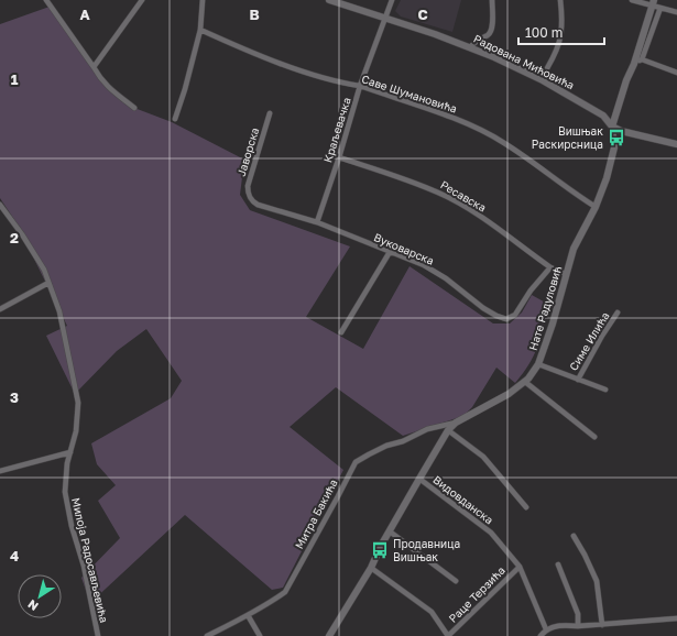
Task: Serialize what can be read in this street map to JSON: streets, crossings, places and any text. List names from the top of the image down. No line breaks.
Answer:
{"streets":{"street":["Радована Мићовића","Саве Шумановића","Краљевачка","Јаворска","Ресавска","Вуковарска","Нате Радуловић","Симе Илића","Видовданска","Митра Бакића","Милоја Радосављевића","Раце Терзића"]},"crossings":[["Радована Мићовића","Краљевачка"],["Радована Мићовића","Нате Радуловић"],["Саве Шумановића","Краљевачка"],["Саве Шумановића","Нате Радуловић"],["Краљевачка","Ресавска"],["Краљевачка","Вуковарска"],["Јаворска","Вуковарска"],["Ресавска","Вуковарска"],["Ресавска","Нате Радуловић"],["Нате Радуловић","Видовданска"],["Нате Радуловић","Митра Бакића"],["Видовданска","Раце Терзића"]],"places":{"bus stop":["Вишњак Раскирсница","Продавница Вишњак"]},"scale_bar":"100 m","north":"bottom left","grid":{"columns":["A","B","C"],"rows":["1","2","3","4"]}}
